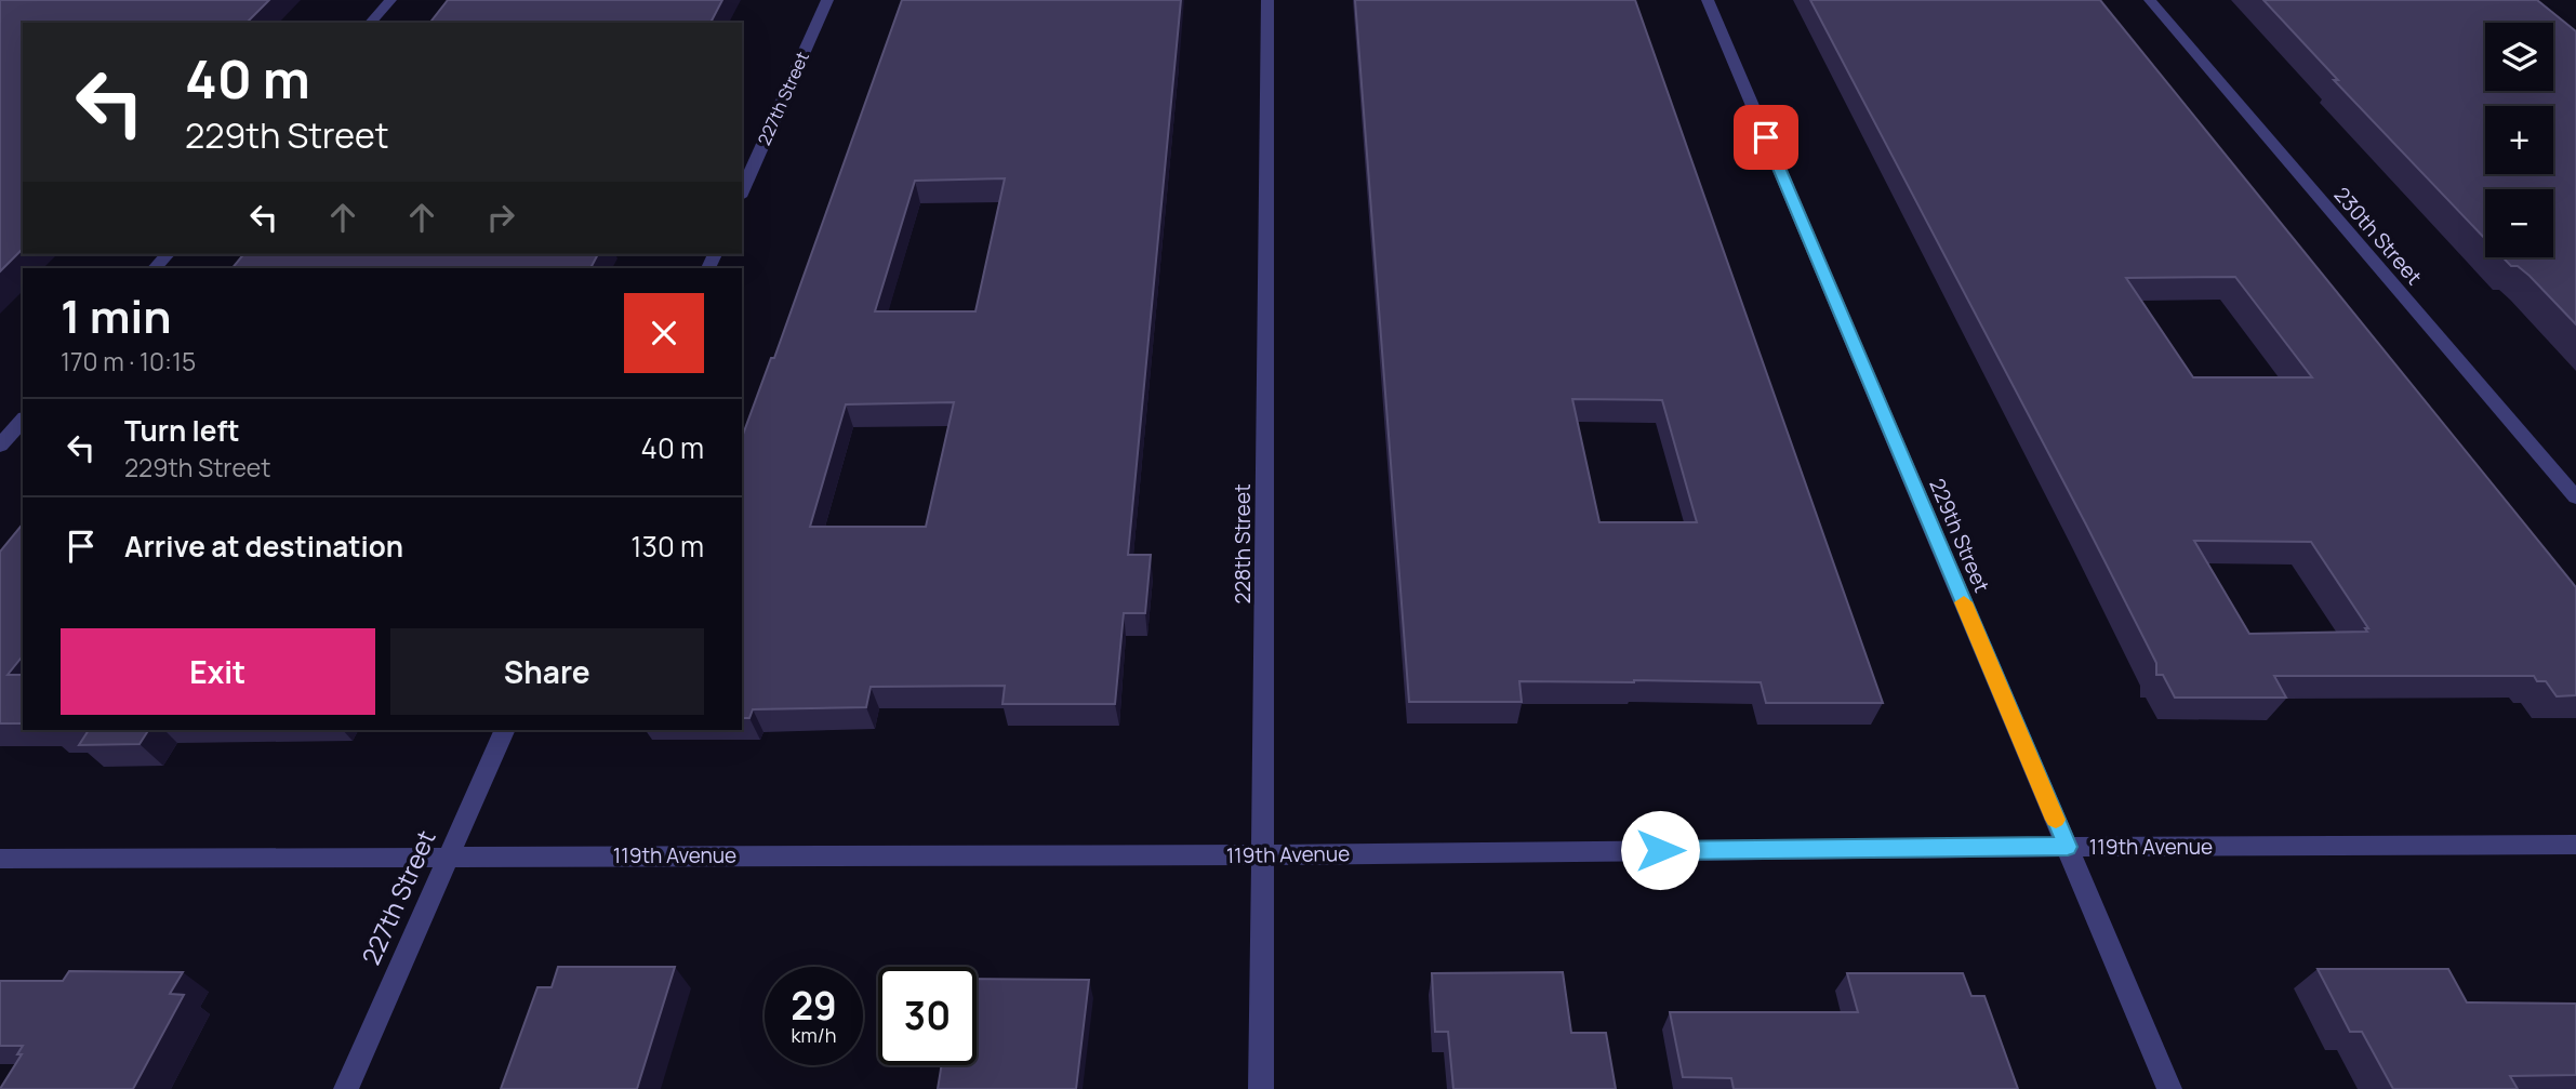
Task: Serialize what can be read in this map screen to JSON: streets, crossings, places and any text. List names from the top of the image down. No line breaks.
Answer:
{"streets":{"street":["227th Street","230th Street","229th Street","228th Street","119th Avenue"]},"crossings":[["227th Street","119th Avenue"],["229th Street","119th Avenue"],["228th Street","119th Avenue"]],"page":{"map_buttons":["+","−"],"turn":["40 m","229th Street"],"heading":["1 min","170 m · 10:15"],"list":[{"name":"Turn left","note":"229th Street","value":"40 m"},{"name":"Arrive at destination","value":"130 m"}],"buttons":["Exit","Share"],"speed":"29 km/h","limit":"30"}}
